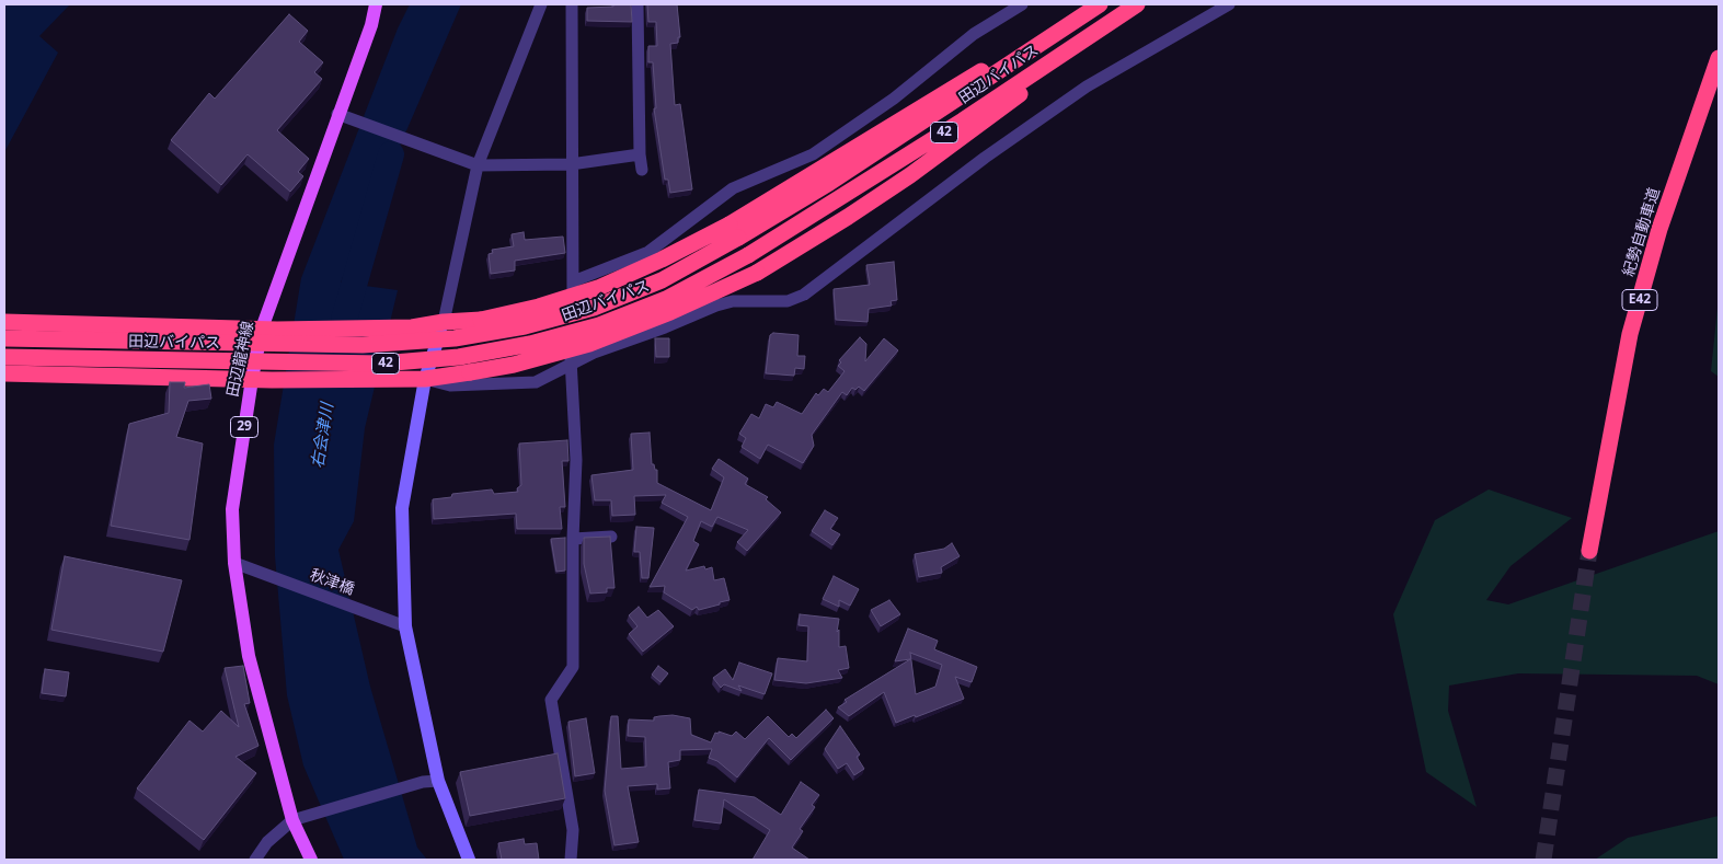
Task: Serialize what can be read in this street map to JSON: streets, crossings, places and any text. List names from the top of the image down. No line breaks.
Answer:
{"streets":{"highway":["田辺バイパス","42","紀勢自動車道","E42"],"main road":["田辺龍神線","29"],"street":["秋津橋"]},"crossings":[["田辺龍神線","秋津橋"]],"water":["右会津川"]}
